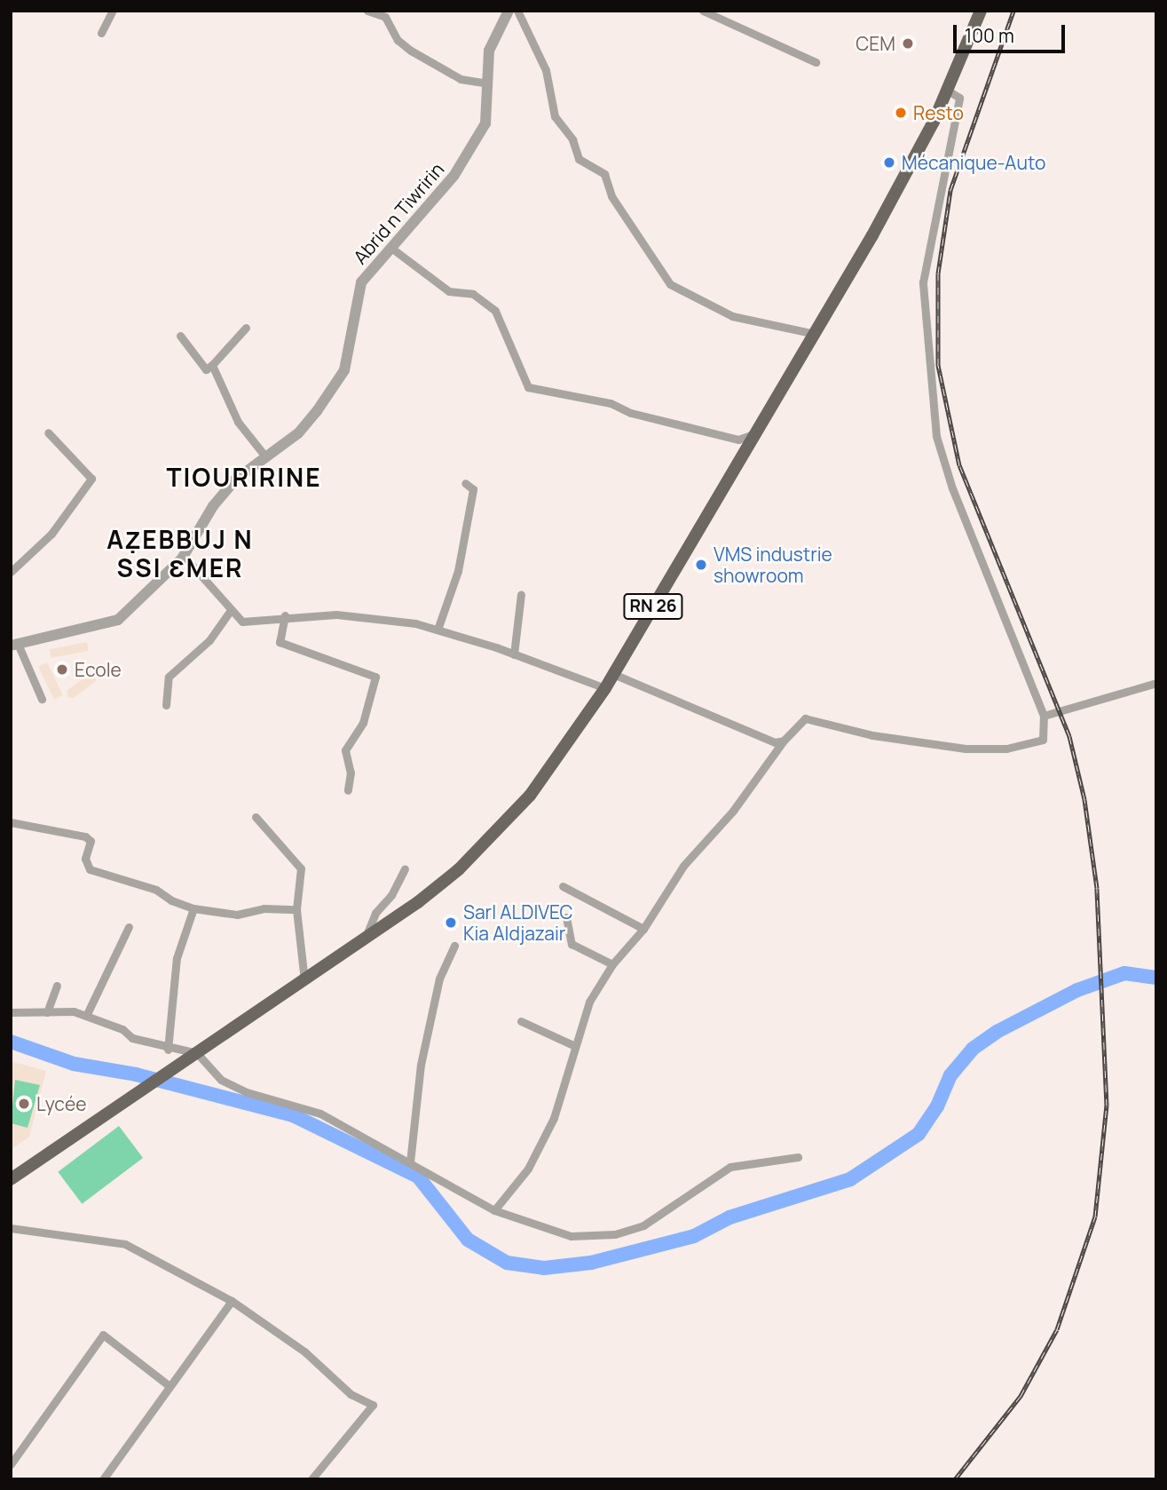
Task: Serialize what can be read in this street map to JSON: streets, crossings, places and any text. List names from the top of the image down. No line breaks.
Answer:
{"streets":{"main road":["RN 26"],"street":["Abrid n Tiwririn"]},"districts":["TIOURIRINE","AẒEBBUJ N SSI ƐMER"],"places":["CEM","Resto","Mécanique-Auto","VMS industrie showroom","Ecole","Sarl ALDIVEC Kia Aldjazair","Lycée"],"scale_bar":"100 m"}
